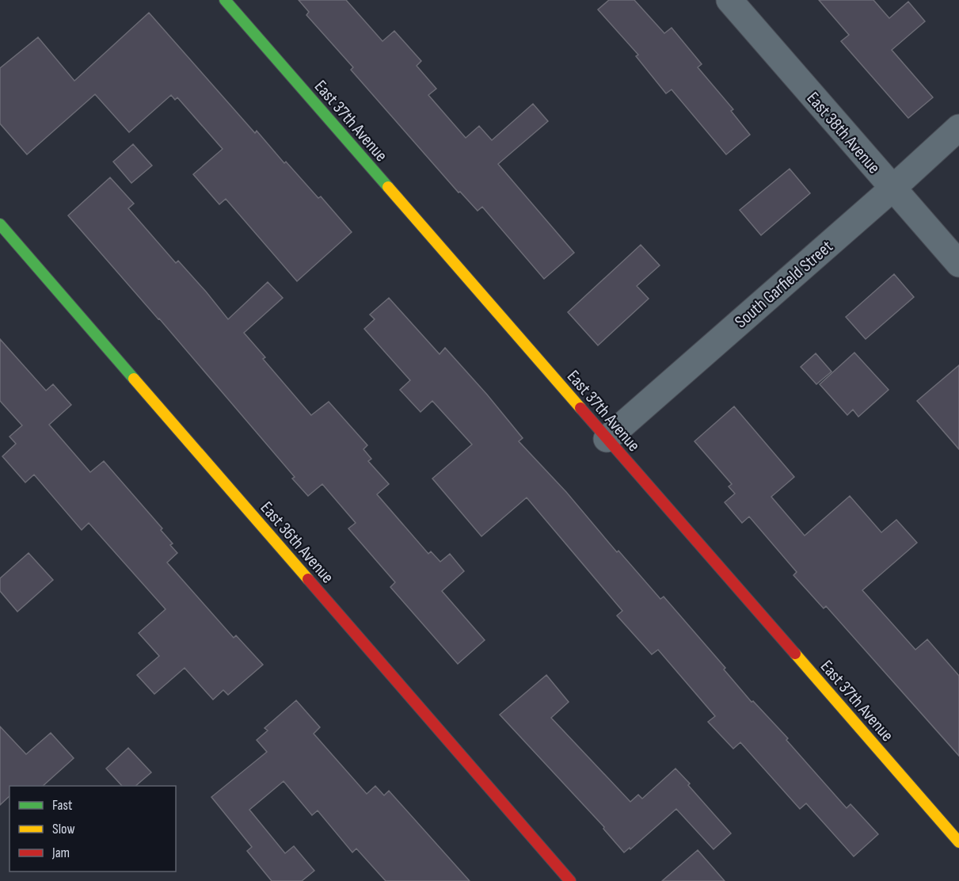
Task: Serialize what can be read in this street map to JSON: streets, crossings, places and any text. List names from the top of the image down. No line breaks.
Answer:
{"streets":{"street":["East 37th Avenue","East 38th Avenue","South Garfield Street","East 36th Avenue"]},"crossings":[["East 37th Avenue","South Garfield Street"],["East 38th Avenue","South Garfield Street"]],"legend":["Fast","Slow","Jam"]}
